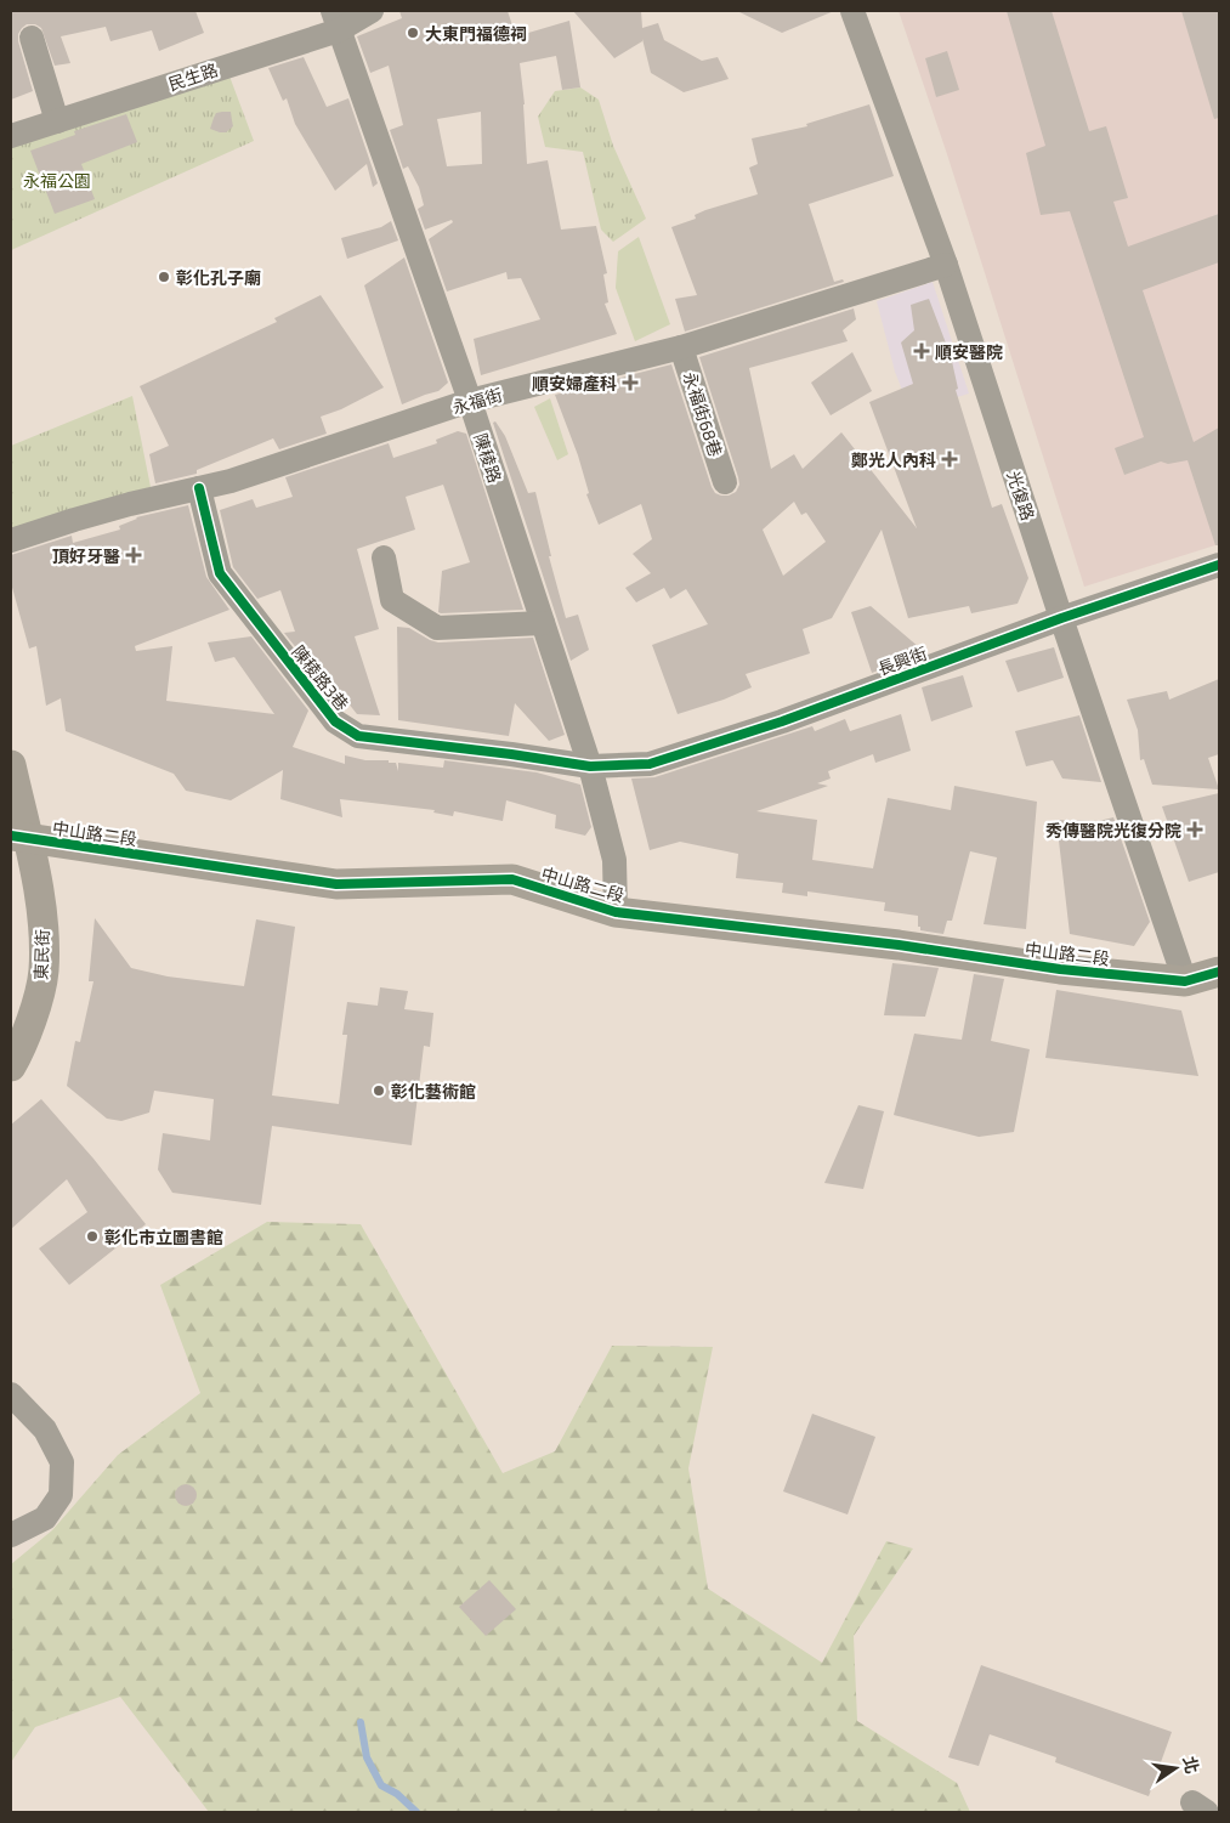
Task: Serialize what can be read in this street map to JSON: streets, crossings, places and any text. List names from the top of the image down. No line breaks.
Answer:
{"streets":{"main road":["中山路二段","東民街"],"street":["民生路","永福街","永福街68巷","陳稜路","光復路","長興街","陳稜路3巷"]},"crossings":[["民生路","陳稜路"],["永福街","永福街68巷"],["永福街","陳稜路"],["永福街","光復路"],["永福街","陳稜路3巷"],["陳稜路","長興街"],["陳稜路","陳稜路3巷"],["陳稜路","中山路二段"],["光復路","長興街"],["光復路","中山路二段"],["長興街","陳稜路3巷"],["中山路二段","東民街"]],"parks":["永福公園"],"places":{"other":["大東門福德祠","彰化孔子廟","彰化藝術館","彰化市立圖書館"],"health":["順安醫院","順安婦產科","鄭光人內科","頂好牙醫","秀傳醫院光復分院"]},"north":"right"}
